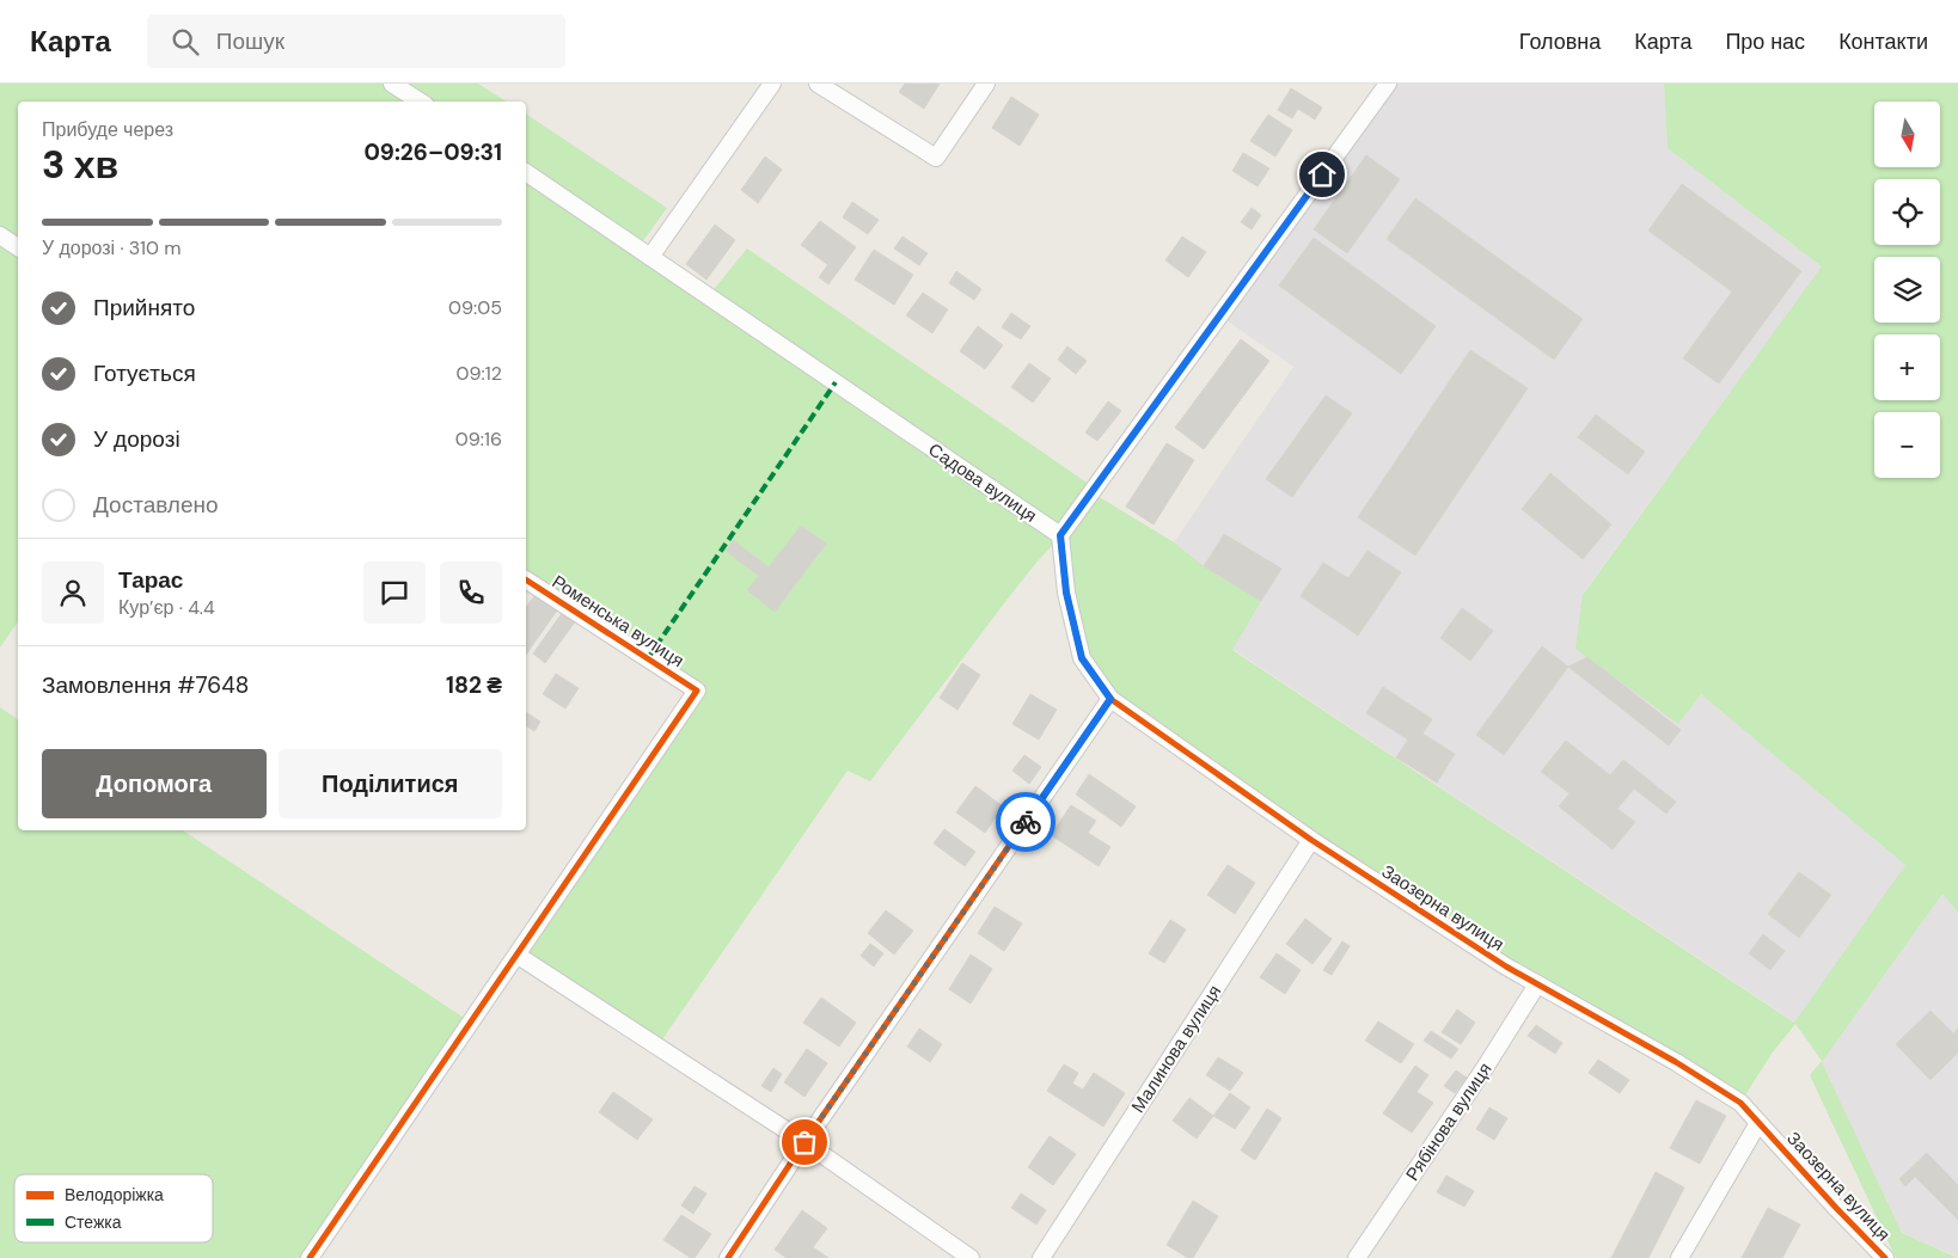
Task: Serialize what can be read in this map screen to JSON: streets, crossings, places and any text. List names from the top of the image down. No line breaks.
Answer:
{"streets":{"street":["Садова вулиця","Роменська вулиця","Заозерна вулиця","Малинова вулиця","Рябінова вулиця"]},"crossings":[["Садова вулиця","Заозерна вулиця"],["Заозерна вулиця","Малинова вулиця"],["Заозерна вулиця","Рябінова вулиця"]],"legend":["Велодоріжка","Стежка"],"north":"bottom","page":{"header":"Карта","search":"Пошук","nav":["Головна","Карта","Про нас","Контакти"],"map_buttons":["+","−"],"heading":["3 хв","Прибуде через","09:26–09:31"],"panel":["Тарас","Кур’єр · 4.4","Замовлення #7648","182 ₴"],"bar":"У дорозі · 310 m","list":[["Прийнято","09:05"],["Готується","09:12"],["У дорозі","09:16"],"Доставлено"],"buttons":["Допомога","Поділитися"]}}
